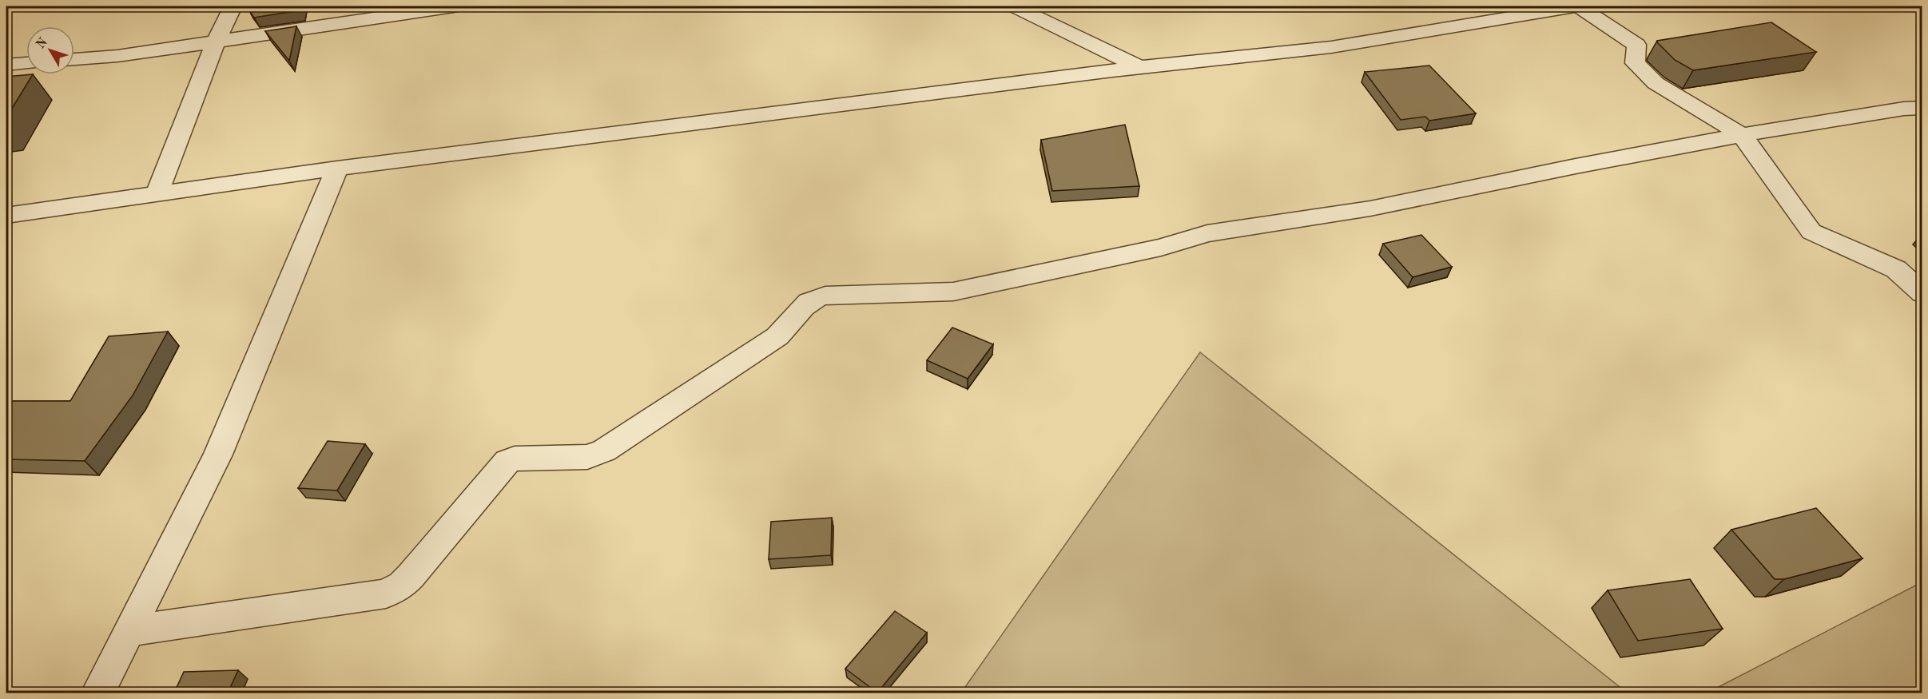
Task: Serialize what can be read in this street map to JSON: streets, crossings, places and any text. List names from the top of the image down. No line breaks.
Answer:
{"north":"top left"}
